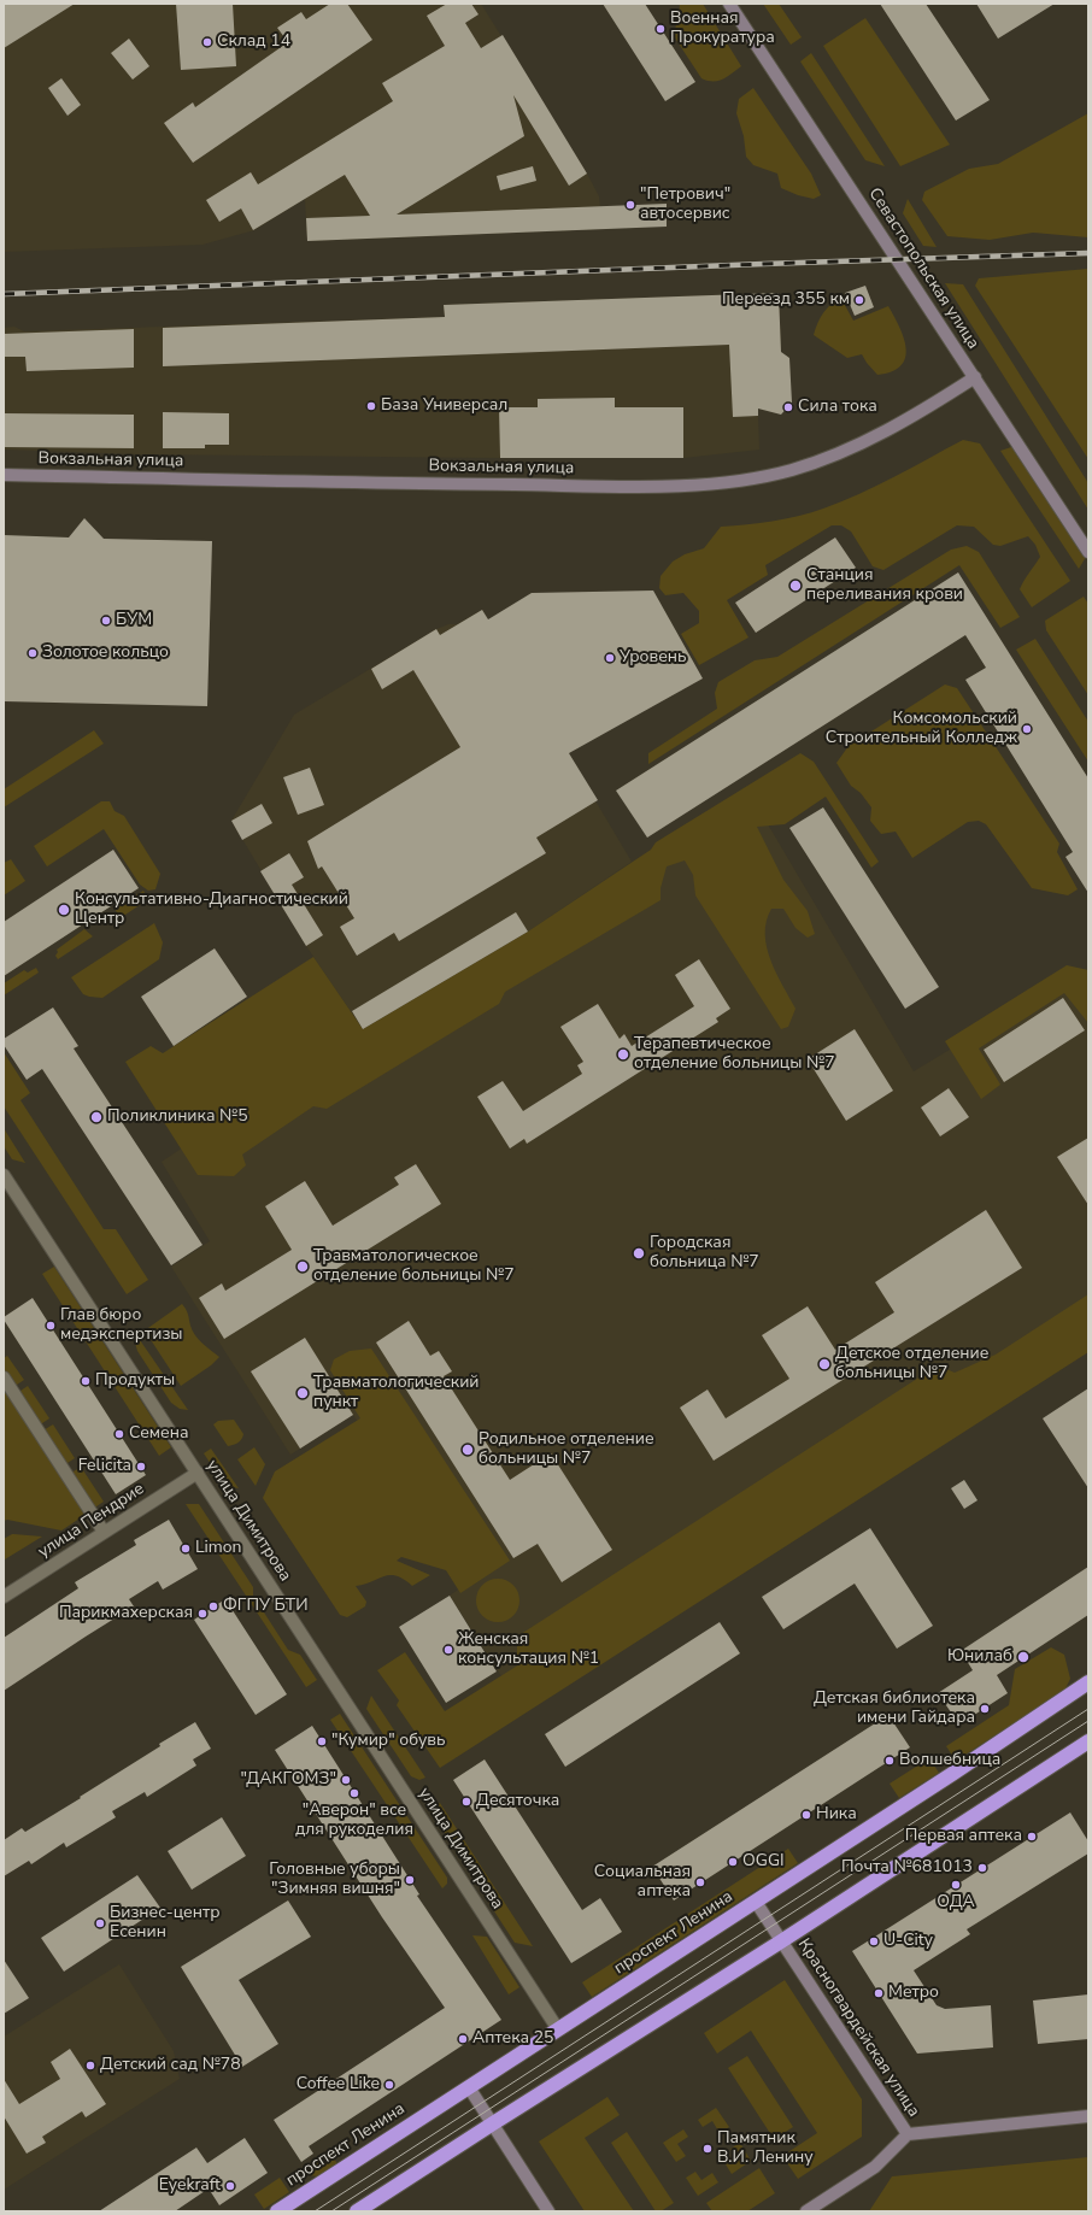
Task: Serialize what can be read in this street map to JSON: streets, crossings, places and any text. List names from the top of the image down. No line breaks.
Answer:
{"streets":{"highway":["проспект Ленина"],"street":["Севастопольская улица","Вокзальная улица","улица Пендрие","улица Димитрова","Красногвардейская улица"]},"crossings":[["Севастопольская улица","Вокзальная улица"],["улица Пендрие","улица Димитрова"],["улица Димитрова","проспект Ленина"],["проспект Ленина","Красногвардейская улица"]],"places":["Военная Прокуратура","Склад 14","\"Петрович\" автосервис","Переезд 355 км","База Универсал","Сила тока","Станция переливания крови","БУМ","Золотое кольцо","Уровень","Комсомольский Строительный Колледж","Консультативно-Диагностический Центр","Терапевтическое отделение больницы №7","Поликлиника №5","Городская больница №7","Травматологическое отделение больницы №7","Глав бюро медэкспертизы","Детское отделение больницы №7","Продукты","Травматологический пункт","Семена","Родильное отделение больницы №7","Felicita","Limon","ФГПУ БТИ","Парикмахерская","Женская консультация №1","Юнилаб","Детская библиотека имени Гайдара","\"Кумир\" обувь","Волшебница","\"ДАКГОМЗ\"","\"Аверон\" все для рукоделия","Десяточка","Ника","Первая аптека","OGGI","Почта №681013","Головные уборы \"Зимняя вишня\"","Социальная аптека","ОДА","Бизнес-центр Есенин","U-City","Метро","Аптека 25","Детский сад №78","Coffee Like","Памятник В.И. Ленину","Eyekraft"]}
